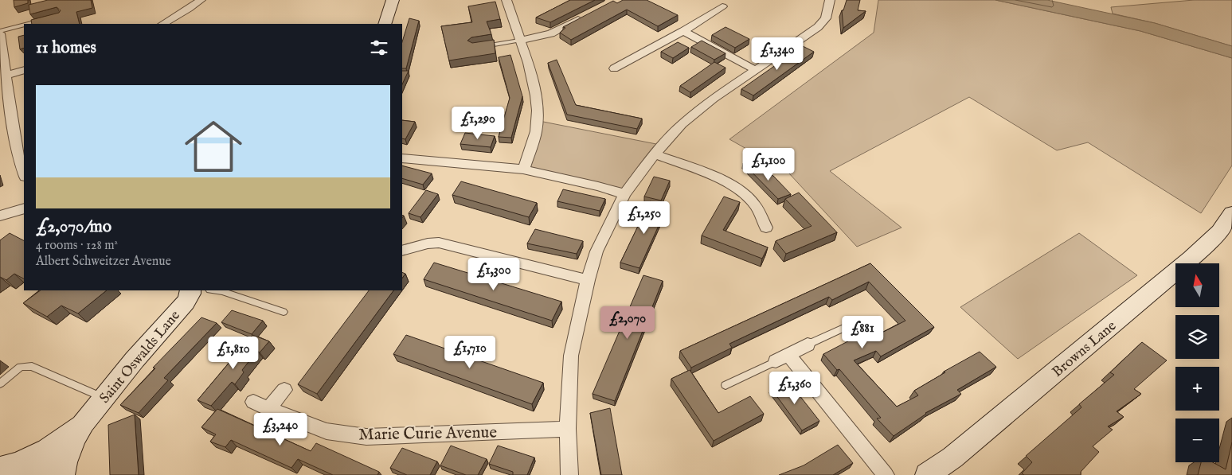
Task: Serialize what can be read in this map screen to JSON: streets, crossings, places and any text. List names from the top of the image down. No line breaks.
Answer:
{"streets":{"street":["Browns Lane","Saint Oswalds Lane","Marie Curie Avenue"]},"north":"top","page":{"heading":"11 homes","price":["£1,340","£1,290","£1,100","£1,250","£1,300","£2,070","£881","£1,710","£1,810","£1,360","£3,240"],"list":[{"name":"£2,070/mo","note":"4 rooms · 128 m² · Albert Schweitzer Avenue"}],"map_buttons":["+","−"]}}
